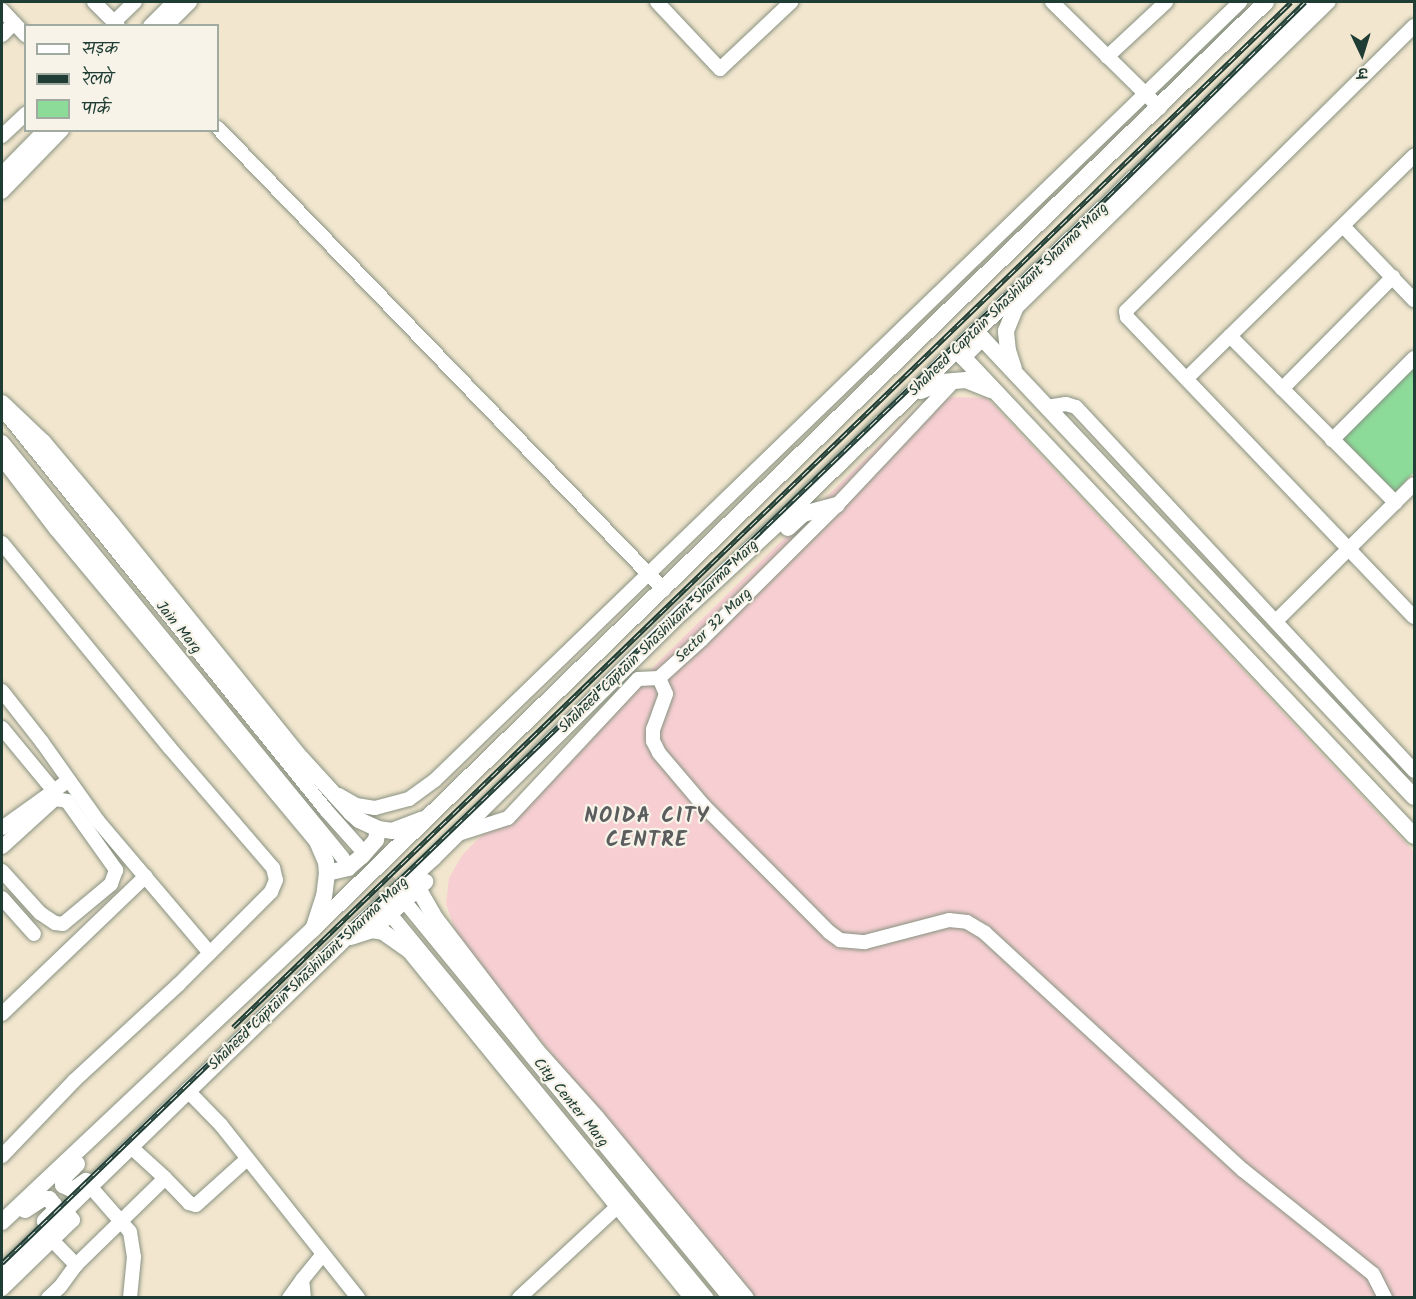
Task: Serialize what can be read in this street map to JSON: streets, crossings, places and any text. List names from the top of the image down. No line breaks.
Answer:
{"streets":{"main road":["Shaheed Captain Shashikant Sharma Marg"],"street":["Sector 32 Marg","Jain Marg","City Center Marg"]},"crossings":[["Shaheed Captain Shashikant Sharma Marg","Sector 32 Marg"]],"districts":["NOIDA CITY CENTRE"],"legend":["सड़क","रेलवे","पार्क"],"north":"bottom"}
